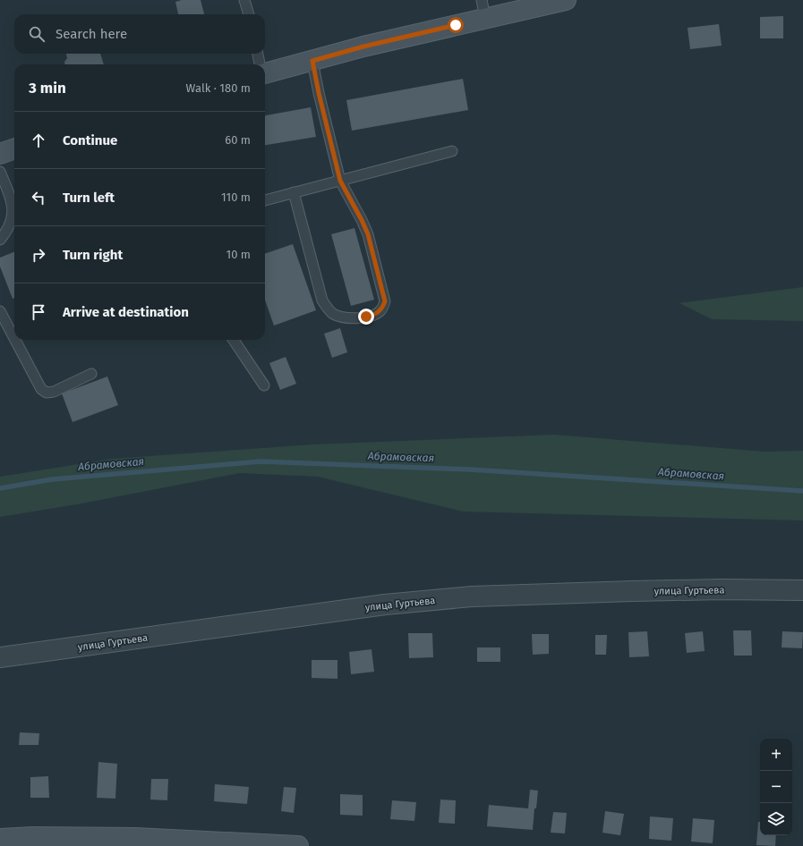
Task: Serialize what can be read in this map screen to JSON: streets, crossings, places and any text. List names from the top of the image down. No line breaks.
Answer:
{"streets":{"street":["улица Гуртьева"]},"water":["Абрамовская"],"page":{"search":"Search here","heading":["3 min","Walk · 180 m"],"list":[["Continue","60 m"],["Turn left","110 m"],["Turn right","10 m"],"Arrive at destination"],"map_buttons":["+","−"]}}
